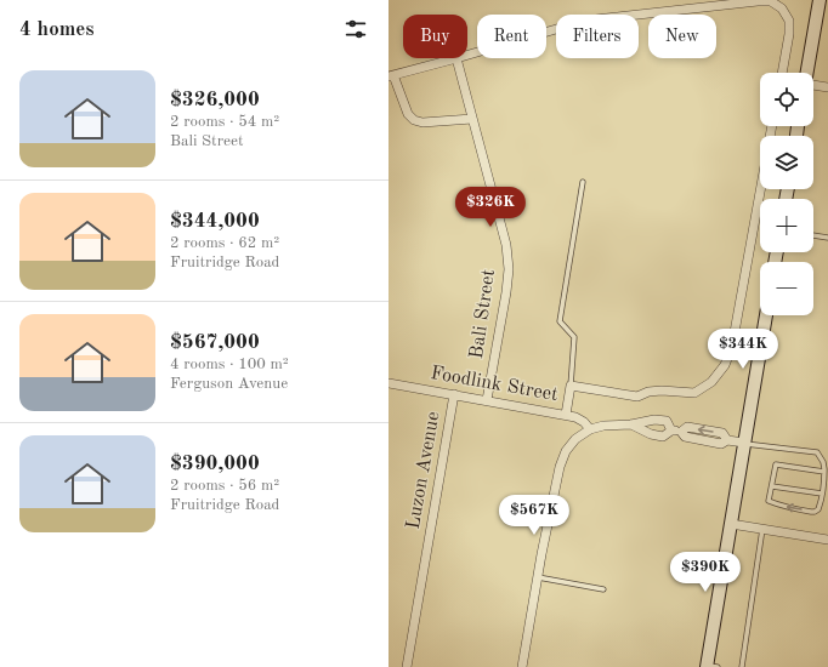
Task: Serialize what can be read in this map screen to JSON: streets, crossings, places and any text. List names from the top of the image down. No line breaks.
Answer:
{"streets":{"street":["Bali Street","Foodlink Street","Luzon Avenue"]},"crossings":[["Bali Street","Foodlink Street"],["Foodlink Street","Luzon Avenue"]],"page":{"heading":"4 homes","chip":["Buy","Rent","Filters","New"],"list":[{"name":"$326,000","note":"2 rooms · 54 m² · Bali Street"},{"name":"$344,000","note":"2 rooms · 62 m² · Fruitridge Road"},{"name":"$567,000","note":"4 rooms · 100 m² · Ferguson Avenue"},{"name":"$390,000","note":"2 rooms · 56 m² · Fruitridge Road"}],"map_buttons":["+","−"],"price":["$326K","$344K","$567K","$390K"]}}
